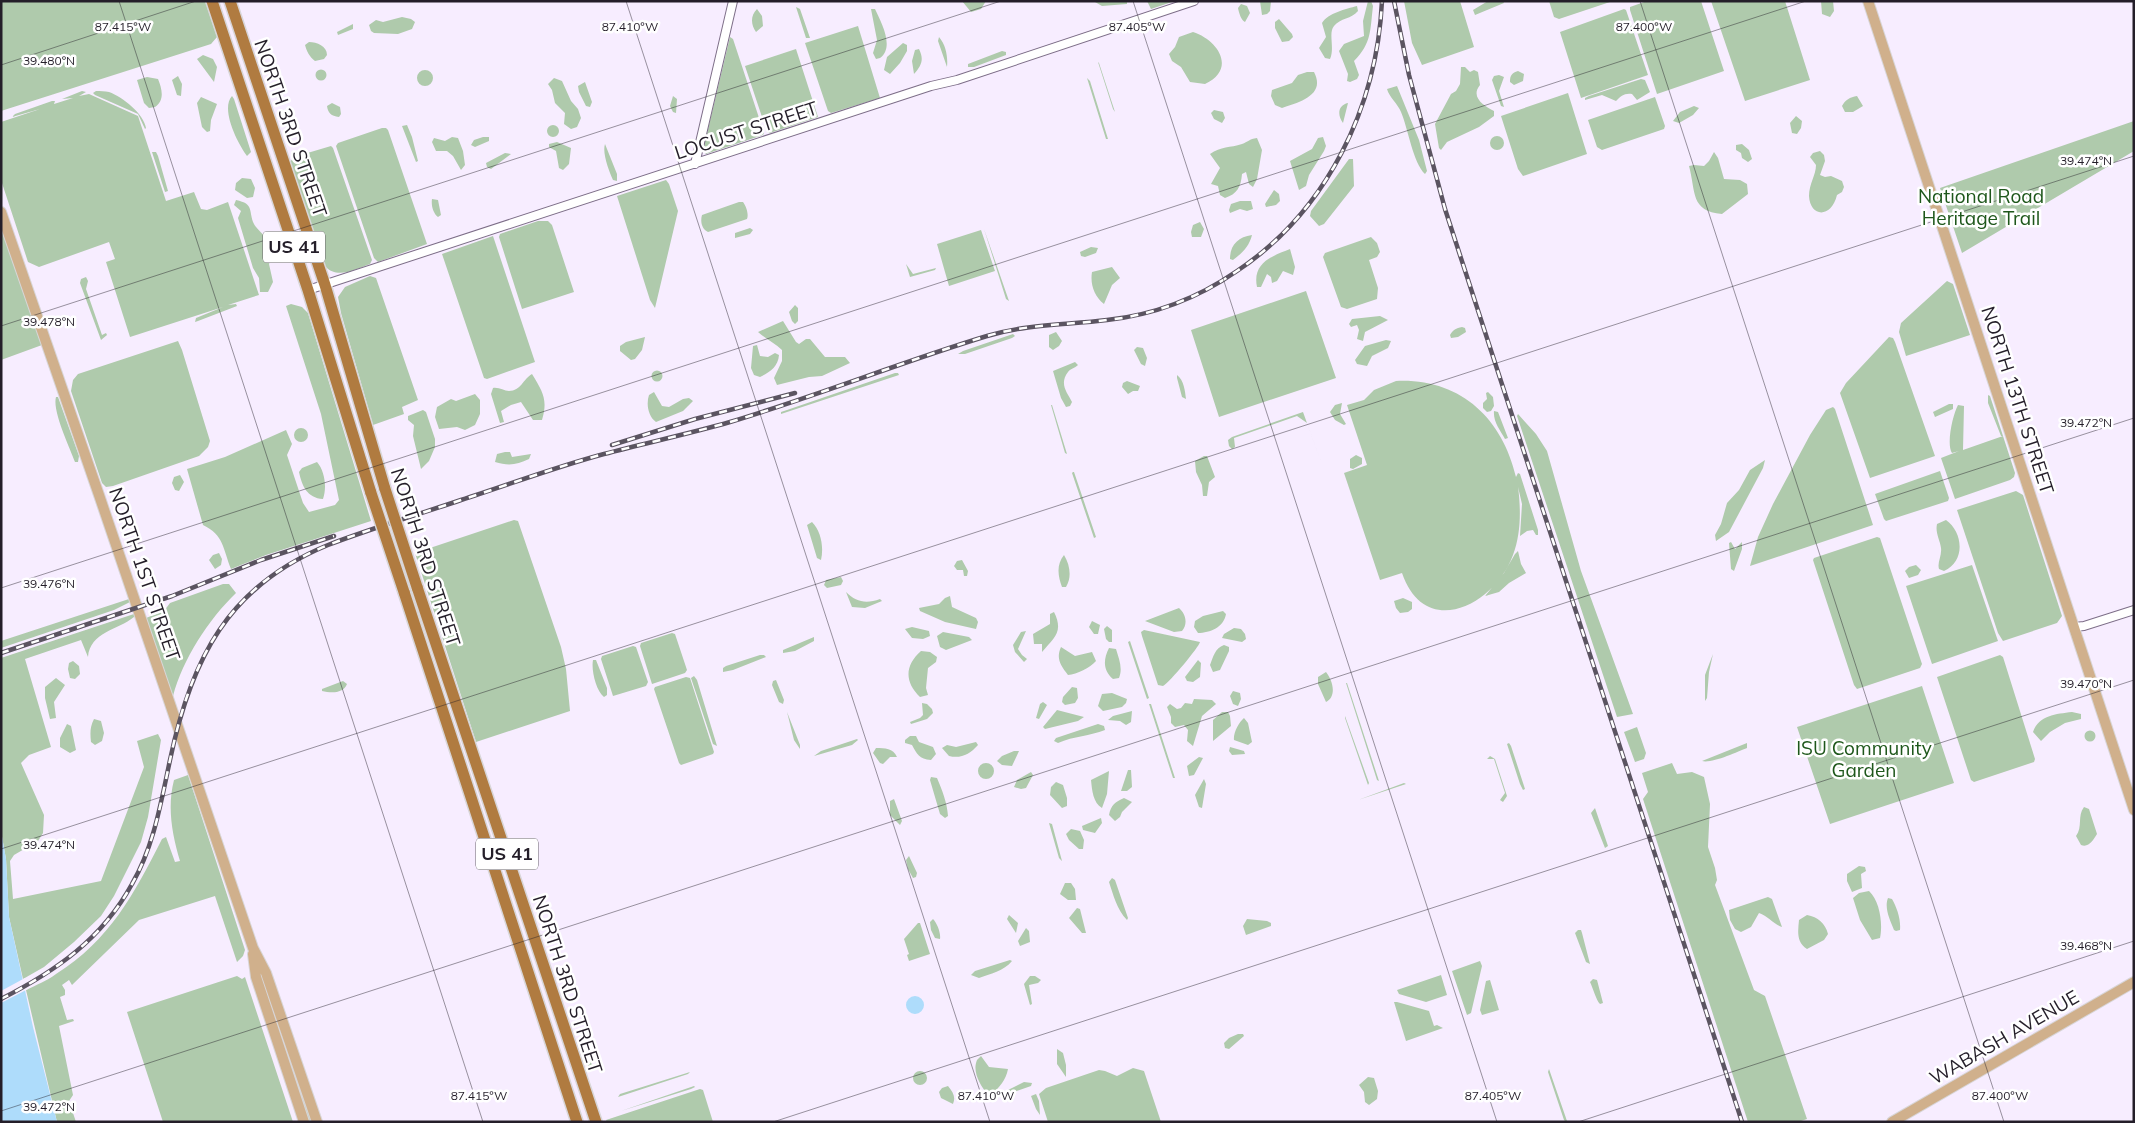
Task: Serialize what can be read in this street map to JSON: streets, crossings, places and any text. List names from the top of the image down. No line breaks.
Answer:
{"streets":{"highway":["NORTH 3RD STREET","US 41"],"main road":["NORTH 13TH STREET","NORTH 1ST STREET","WABASH AVENUE"],"street":["LOCUST STREET"]},"crossings":[["NORTH 3RD STREET","LOCUST STREET"]],"parks":["National Road Heritage Trail","ISU Community Garden"],"coordinates":["87.415°W","87.410°W","87.405°W","87.400°W","39.480°N","39.474°N","39.478°N","39.472°N","39.476°N","39.470°N","39.468°N"]}
